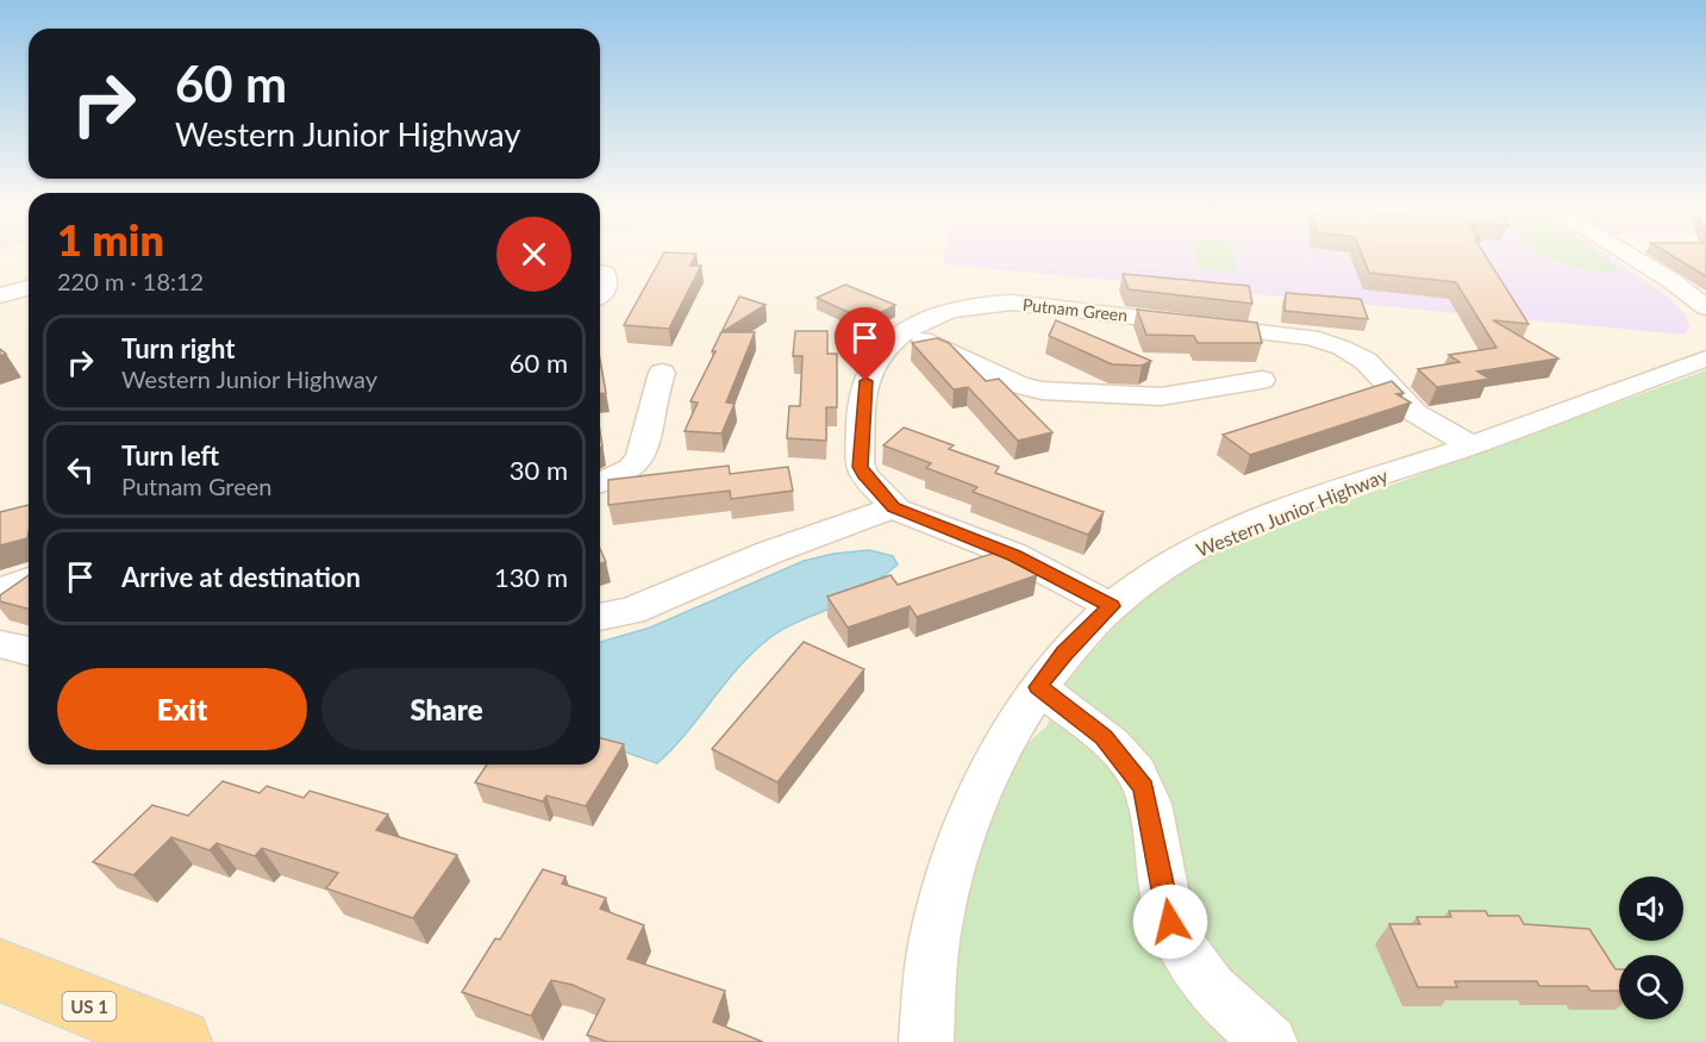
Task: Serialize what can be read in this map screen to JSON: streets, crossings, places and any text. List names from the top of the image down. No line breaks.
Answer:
{"streets":{"main road":["US 1"],"street":["Putnam Green","Western Junior Highway"]},"crossings":[["Putnam Green","Western Junior Highway"]],"page":{"turn":["60 m","Western Junior Highway"],"heading":["1 min","220 m · 18:12"],"list":[{"name":"Turn right","note":"Western Junior Highway","value":"60 m"},{"name":"Turn left","note":"Putnam Green","value":"30 m"},{"name":"Arrive at destination","value":"130 m"}],"buttons":["Exit","Share"]}}
